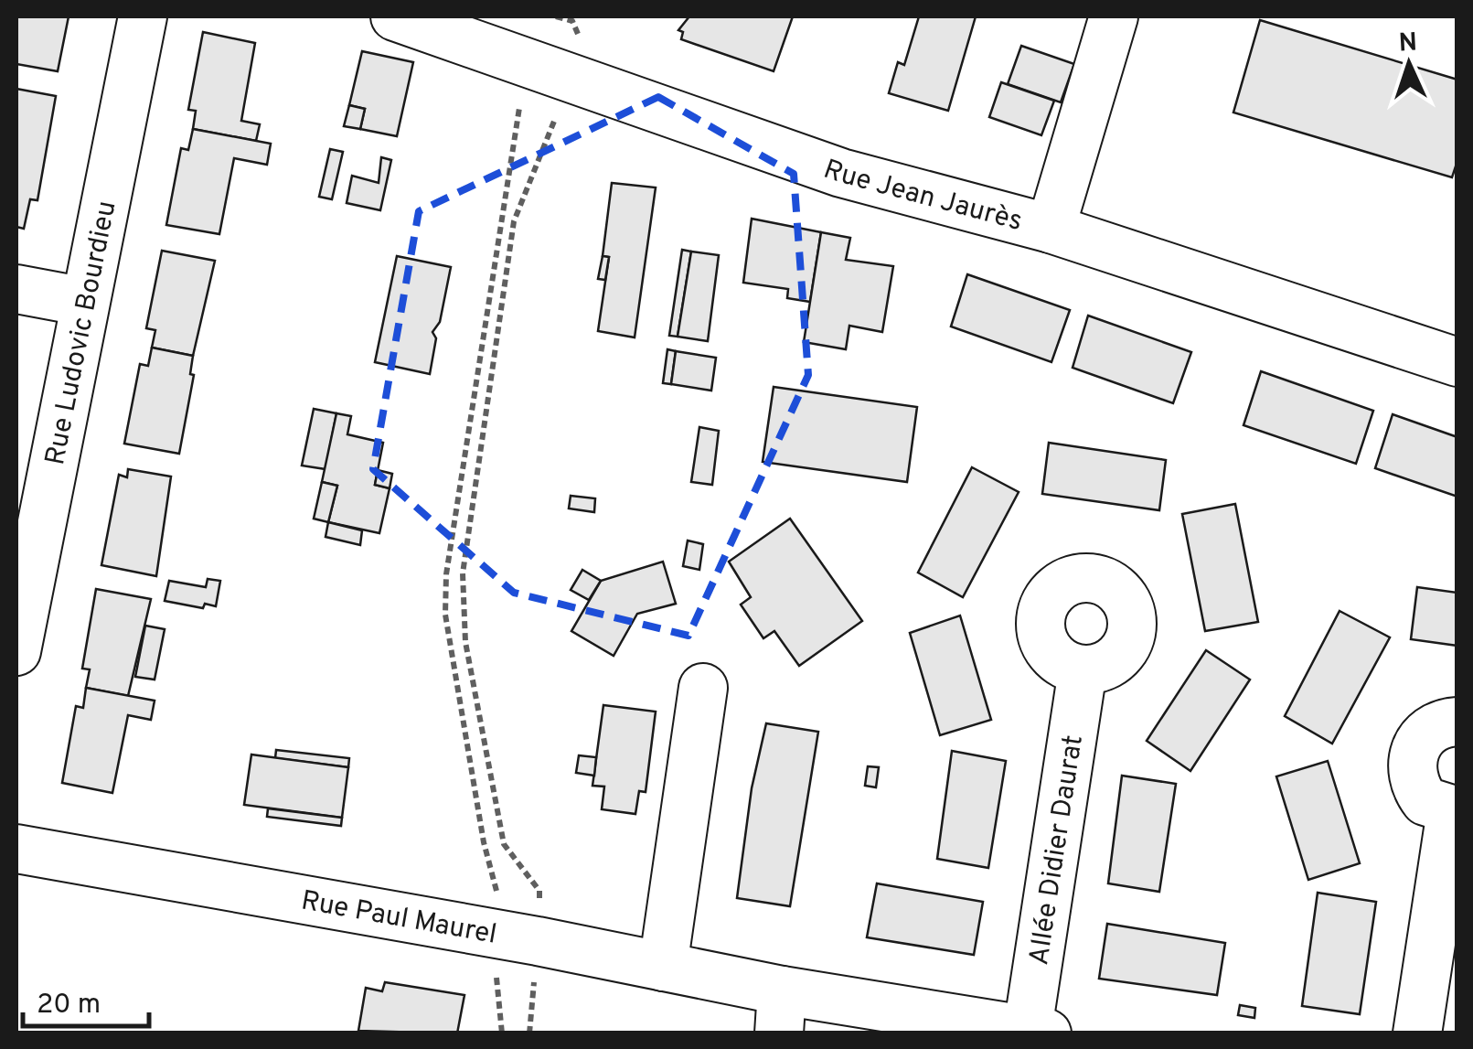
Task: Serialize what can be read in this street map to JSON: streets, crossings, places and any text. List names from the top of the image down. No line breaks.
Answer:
{"streets":{"street":["Rue Jean Jaurès","Rue Ludovic Bourdieu","Allée Didier Daurat","Rue Paul Maurel"]},"crossings":[["Allée Didier Daurat","Rue Paul Maurel"]],"scale_bar":"20 m","north":"top"}
